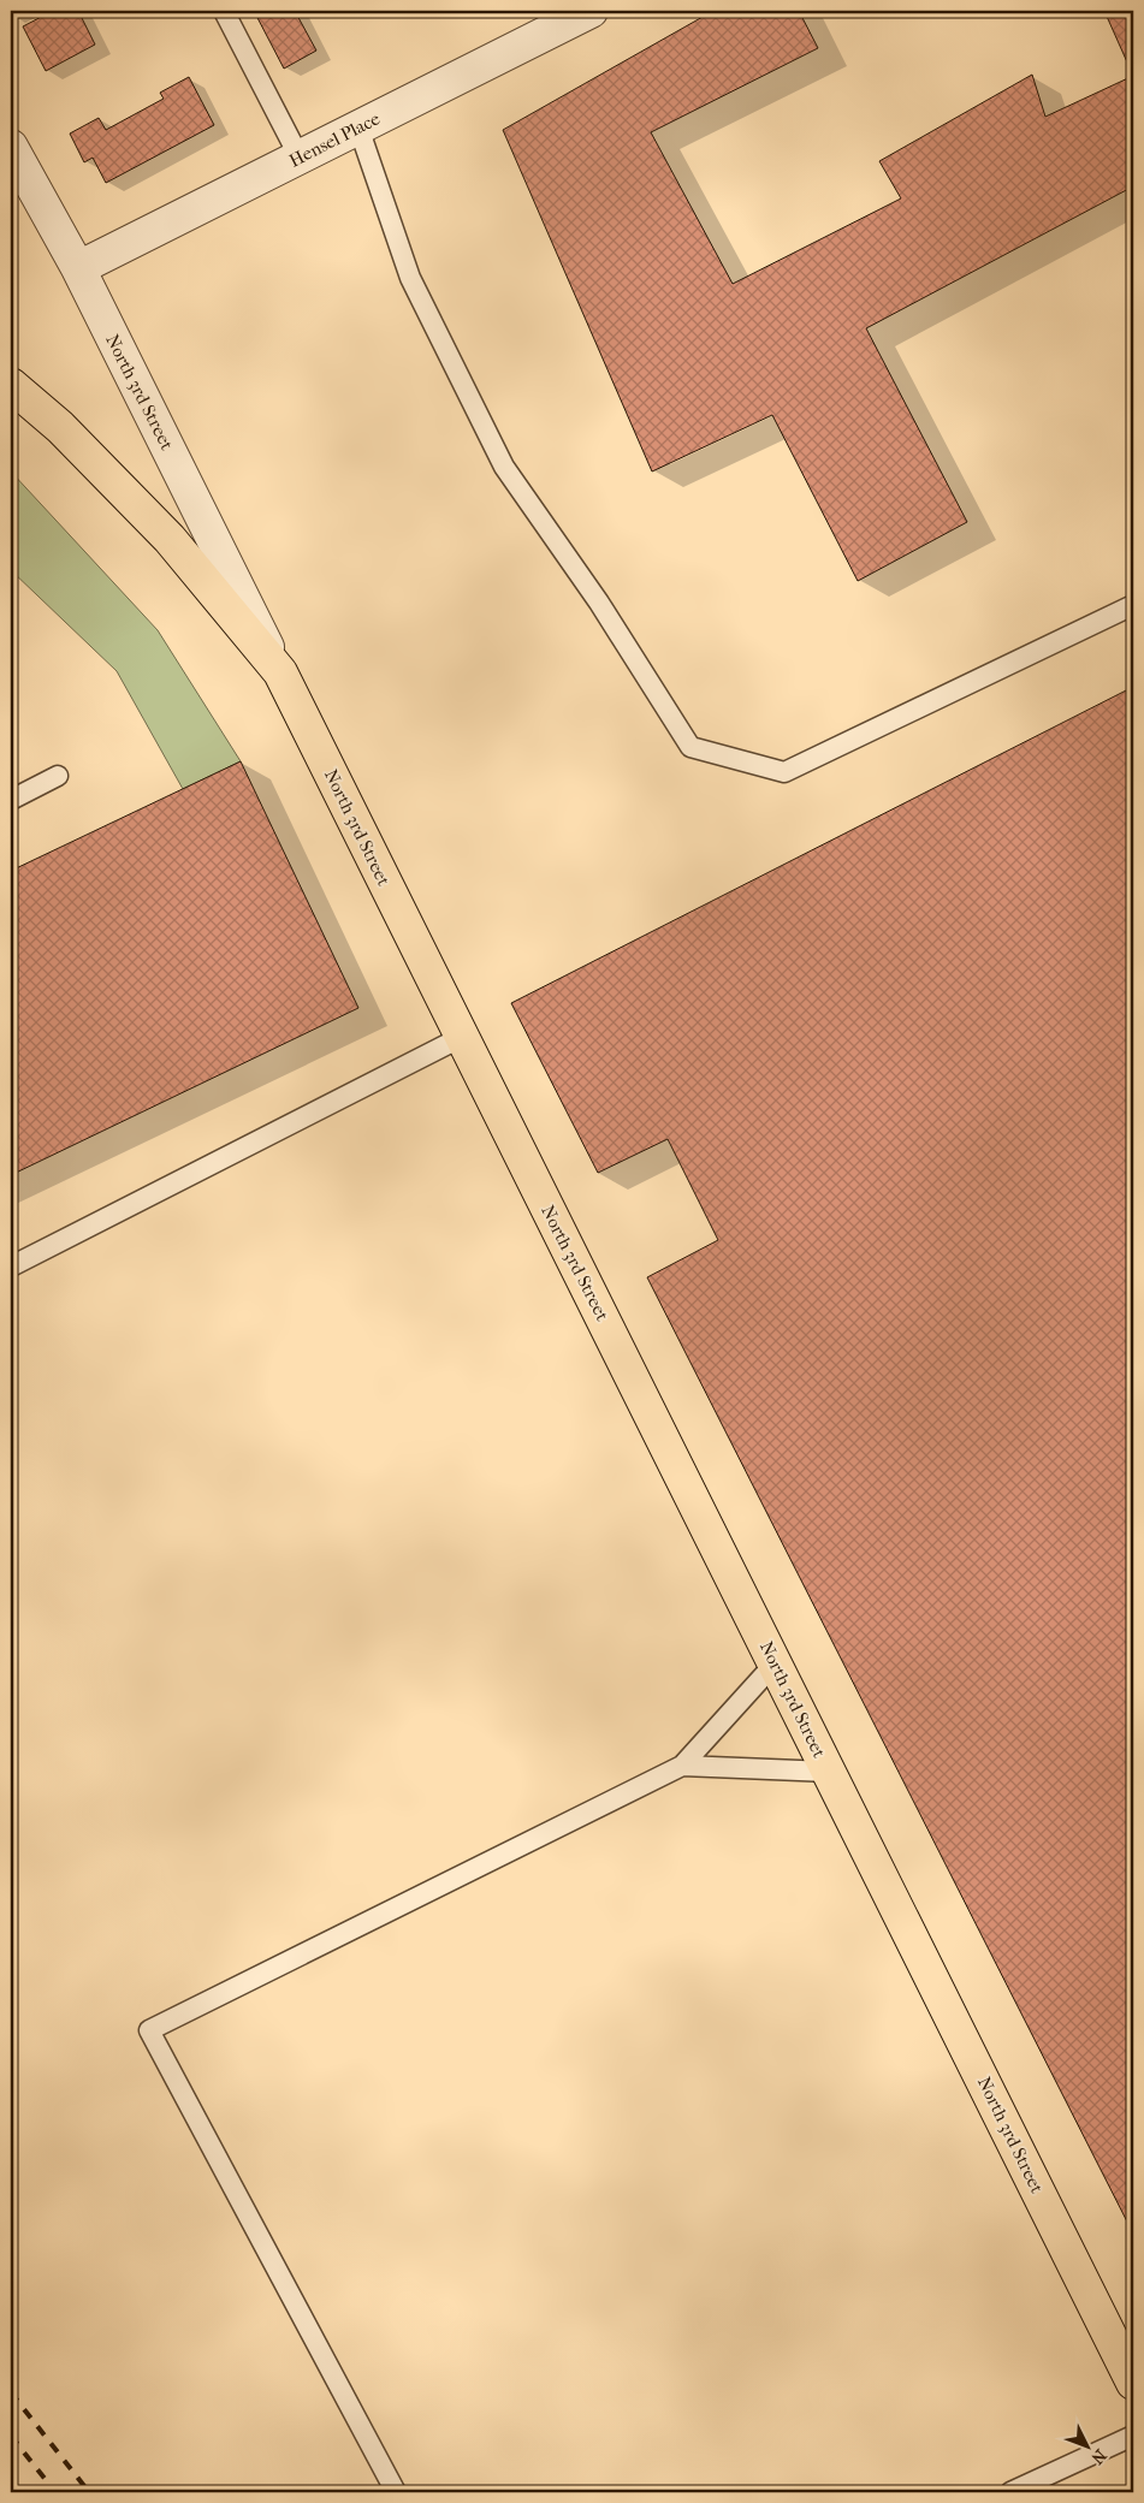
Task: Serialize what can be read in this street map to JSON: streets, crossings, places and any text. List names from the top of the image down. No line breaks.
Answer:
{"streets":{"highway":["North 3rd Street"],"street":["Hensel Place"]},"crossings":[["Hensel Place","North 3rd Street"]],"north":"bottom right"}
